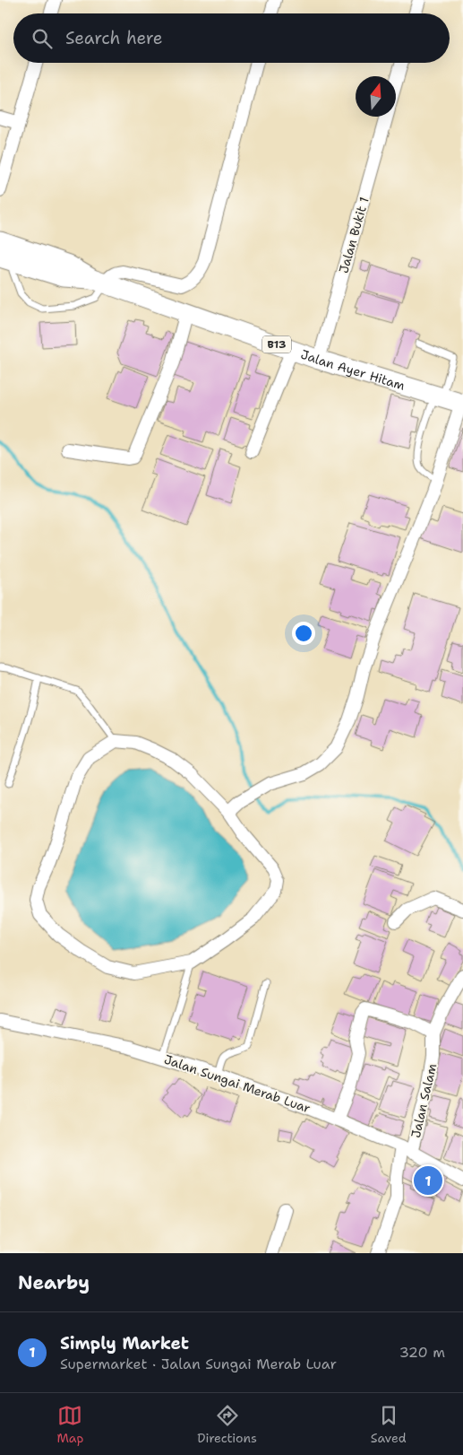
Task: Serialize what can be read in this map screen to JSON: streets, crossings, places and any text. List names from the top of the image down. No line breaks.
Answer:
{"streets":{"main road":["B13","Jalan Ayer Hitam"],"street":["Jalan Bukit 1","Jalan Sungai Merab Luar","Jalan Salam"]},"crossings":[["Jalan Bukit 1","Jalan Ayer Hitam"],["B13","Jalan Ayer Hitam"],["Jalan Sungai Merab Luar","Jalan Salam"]],"north":"top","page":{"search":"Search here","pins":"1","heading":"Nearby","list":[{"mark":"1","name":"Simply Market","note":"Supermarket · Jalan Sungai Merab Luar","value":"320 m"}],"nav":["Map","Directions","Saved"]}}
